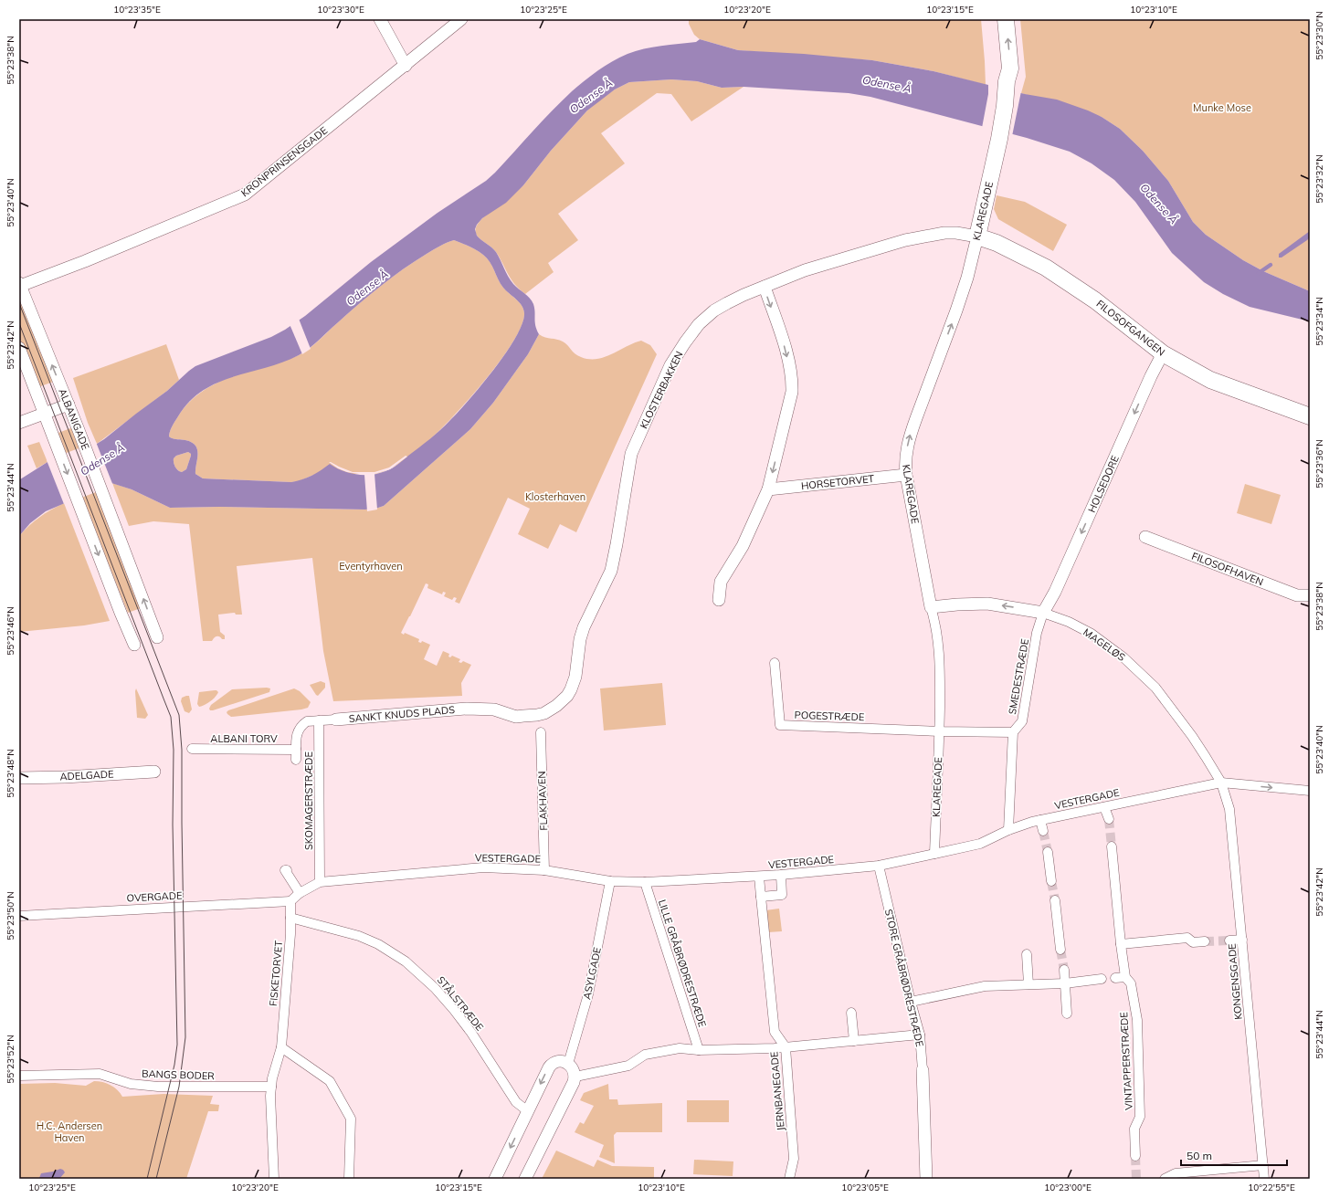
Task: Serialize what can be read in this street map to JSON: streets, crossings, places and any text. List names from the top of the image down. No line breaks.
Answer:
{"streets":{"main road":["KLAREGADE","FILOSOFGANGEN"],"street":["KRONPRINSENSGADE","KLOSTERBAKKEN","ALBANIGADE","HORSETORVET","HOLSEDORE","FILOSOFHAVEN","MAGELØS","SMEDESTRÆDE","SANKT KNUDS PLADS","POGESTRÆDE","ALBANI TORV","ADELGADE","VESTERGADE","SKOMAGERSTRÆDE","FLAKHAVEN","OVERGADE","LILLE GRÅBRØDRESTRÆDE","FISKETORVET","ASYLGADE","STORE GRÅBRØDRESTRÆDE","KONGENSGADE","STÅLSTRÆDE","VINTAPPERSTRÆDE","BANGS BODER","JERNBANEGADE"]},"crossings":[["KRONPRINSENSGADE","ALBANIGADE"],["KLAREGADE","FILOSOFGANGEN"],["KLAREGADE","KLOSTERBAKKEN"],["KLAREGADE","HORSETORVET"],["KLAREGADE","MAGELØS"],["KLAREGADE","POGESTRÆDE"],["KLAREGADE","VESTERGADE"],["FILOSOFGANGEN","KLOSTERBAKKEN"],["FILOSOFGANGEN","HOLSEDORE"],["KLOSTERBAKKEN","SANKT KNUDS PLADS"],["HOLSEDORE","MAGELØS"],["HOLSEDORE","SMEDESTRÆDE"],["MAGELØS","SMEDESTRÆDE"],["MAGELØS","VESTERGADE"],["MAGELØS","KONGENSGADE"],["VESTERGADE","SKOMAGERSTRÆDE"],["VESTERGADE","FLAKHAVEN"],["VESTERGADE","OVERGADE"],["VESTERGADE","LILLE GRÅBRØDRESTRÆDE"],["VESTERGADE","FISKETORVET"],["VESTERGADE","ASYLGADE"],["VESTERGADE","STORE GRÅBRØDRESTRÆDE"],["VESTERGADE","KONGENSGADE"],["VESTERGADE","JERNBANEGADE"],["OVERGADE","FISKETORVET"],["FISKETORVET","STÅLSTRÆDE"],["FISKETORVET","BANGS BODER"]],"one_way":["KLAREGADE","HOLSEDORE"],"water":["Odense Å"],"parks":["Munke Mose","Klosterhaven","Eventyrhaven","H.C. Andersen Haven"],"scale_bar":"50 m","coordinates":["10°23'35\"E","10°23'30\"E","10°23'25\"E","10°23'20\"E","10°23'15\"E","10°23'10\"E","55°23'30\"N","55°23'38\"N","55°23'32\"N","55°23'40\"N","55°23'34\"N","55°23'42\"N","55°23'36\"N","55°23'44\"N","55°23'46\"N","55°23'48\"N","55°23'50\"N","55°23'52\"N","10°23'05\"E","10°23'00\"E","10°22'55\"E"]}
